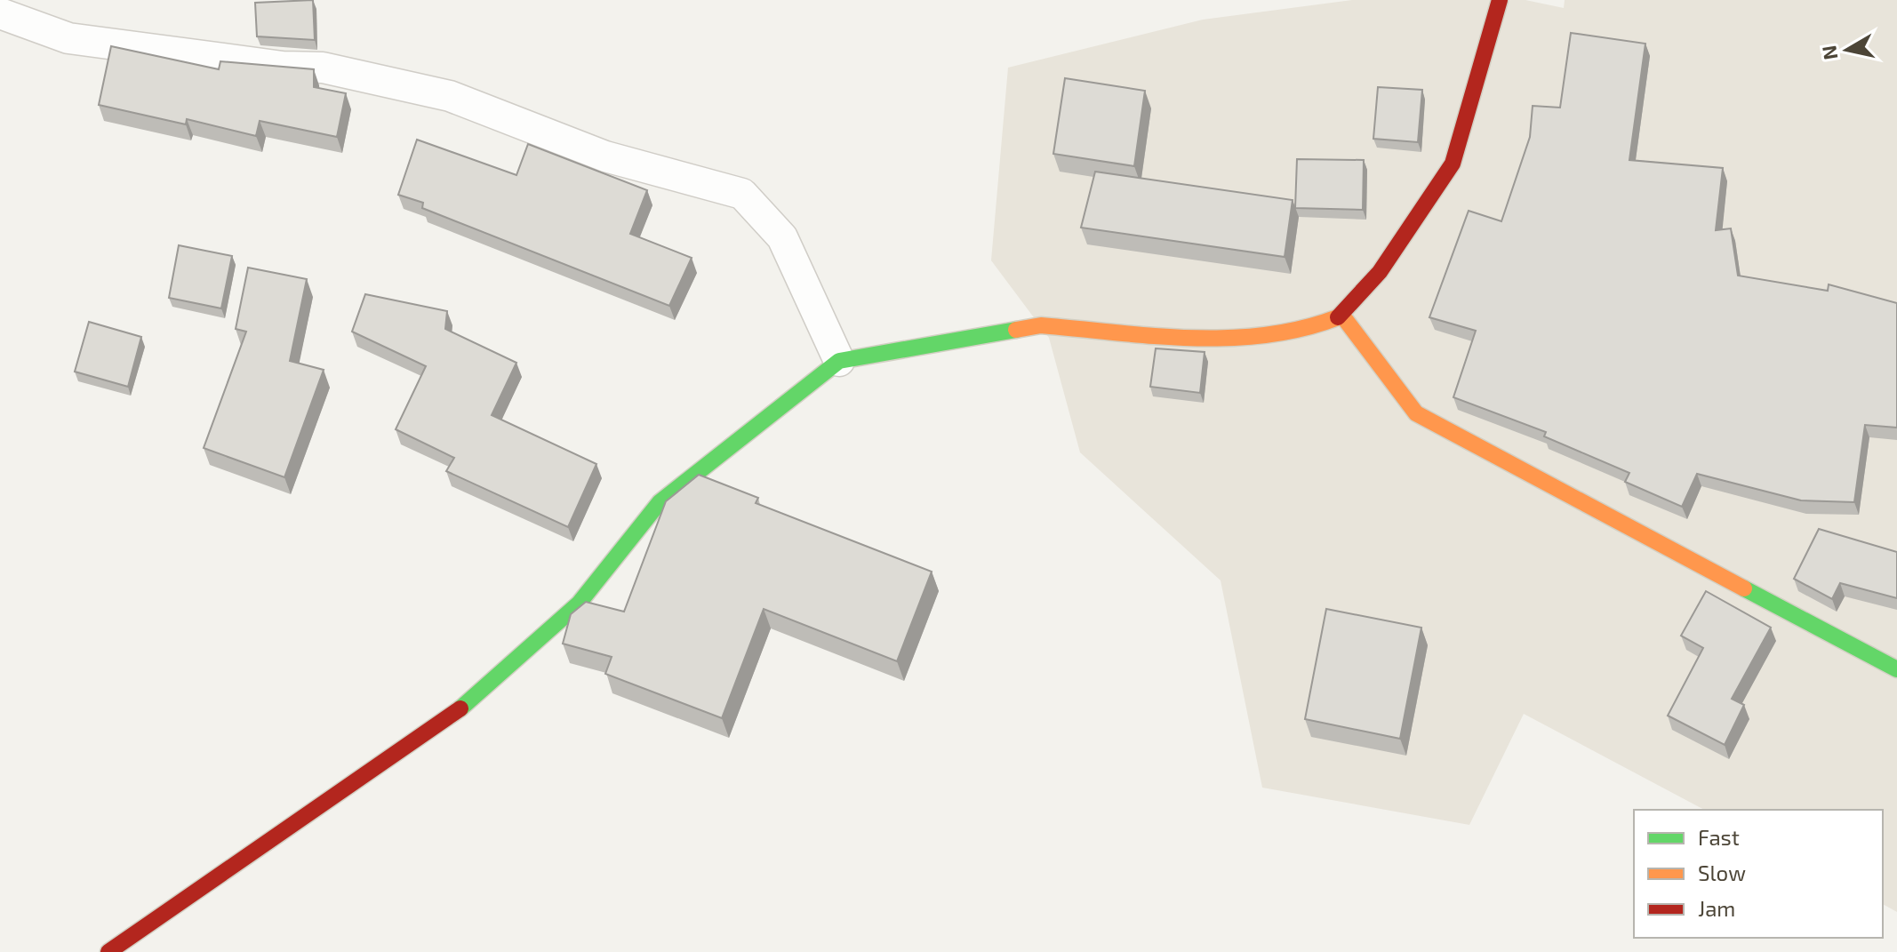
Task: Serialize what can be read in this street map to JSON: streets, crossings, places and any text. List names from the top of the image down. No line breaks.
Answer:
{"legend":["Fast","Slow","Jam"],"north":"left"}
